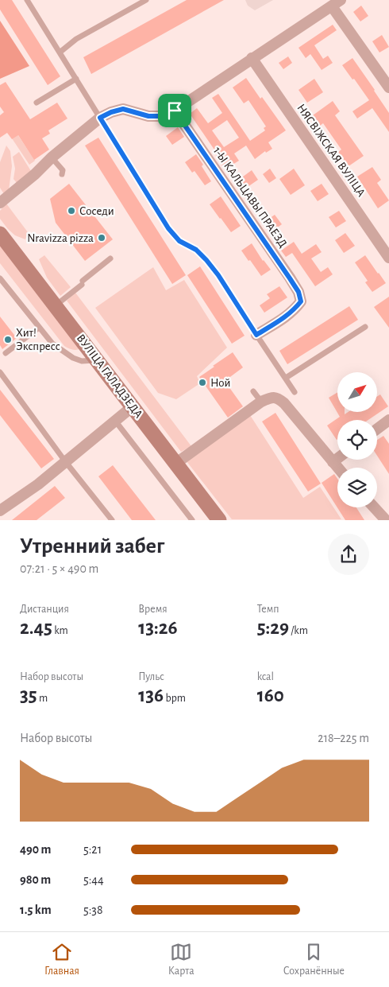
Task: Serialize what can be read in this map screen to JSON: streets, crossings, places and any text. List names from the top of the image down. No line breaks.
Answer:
{"streets":{"main road":["ВУЛІЦА ГАЛАДЗЕДА"],"street":["НЯСВІЖСКАЯ ВУЛІЦА","1-Ы КАЛЬЦАВЫ ПРАЕЗД"]},"places":["Соседи","Nravizza pizza","Хит! Экспресс","Ной"],"north":"top right","page":{"heading":["Утренний забег","07:21 · 5 × 490 m"],"stats":[["Дистанция","2.45 km"],["Время","13:26"],["Темп","5:29 /km"],["Набор высоты","35 m"],["Пульс","136 bpm"],["kcal","160"]],"chart":["Набор высоты","218–225 m"],"list":[{"name":"490 m","note":"5:21"},{"name":"980 m","note":"5:44"},{"name":"1.5 km","note":"5:38"}],"tabs":["Главная","Карта","Сохранённые"]}}
